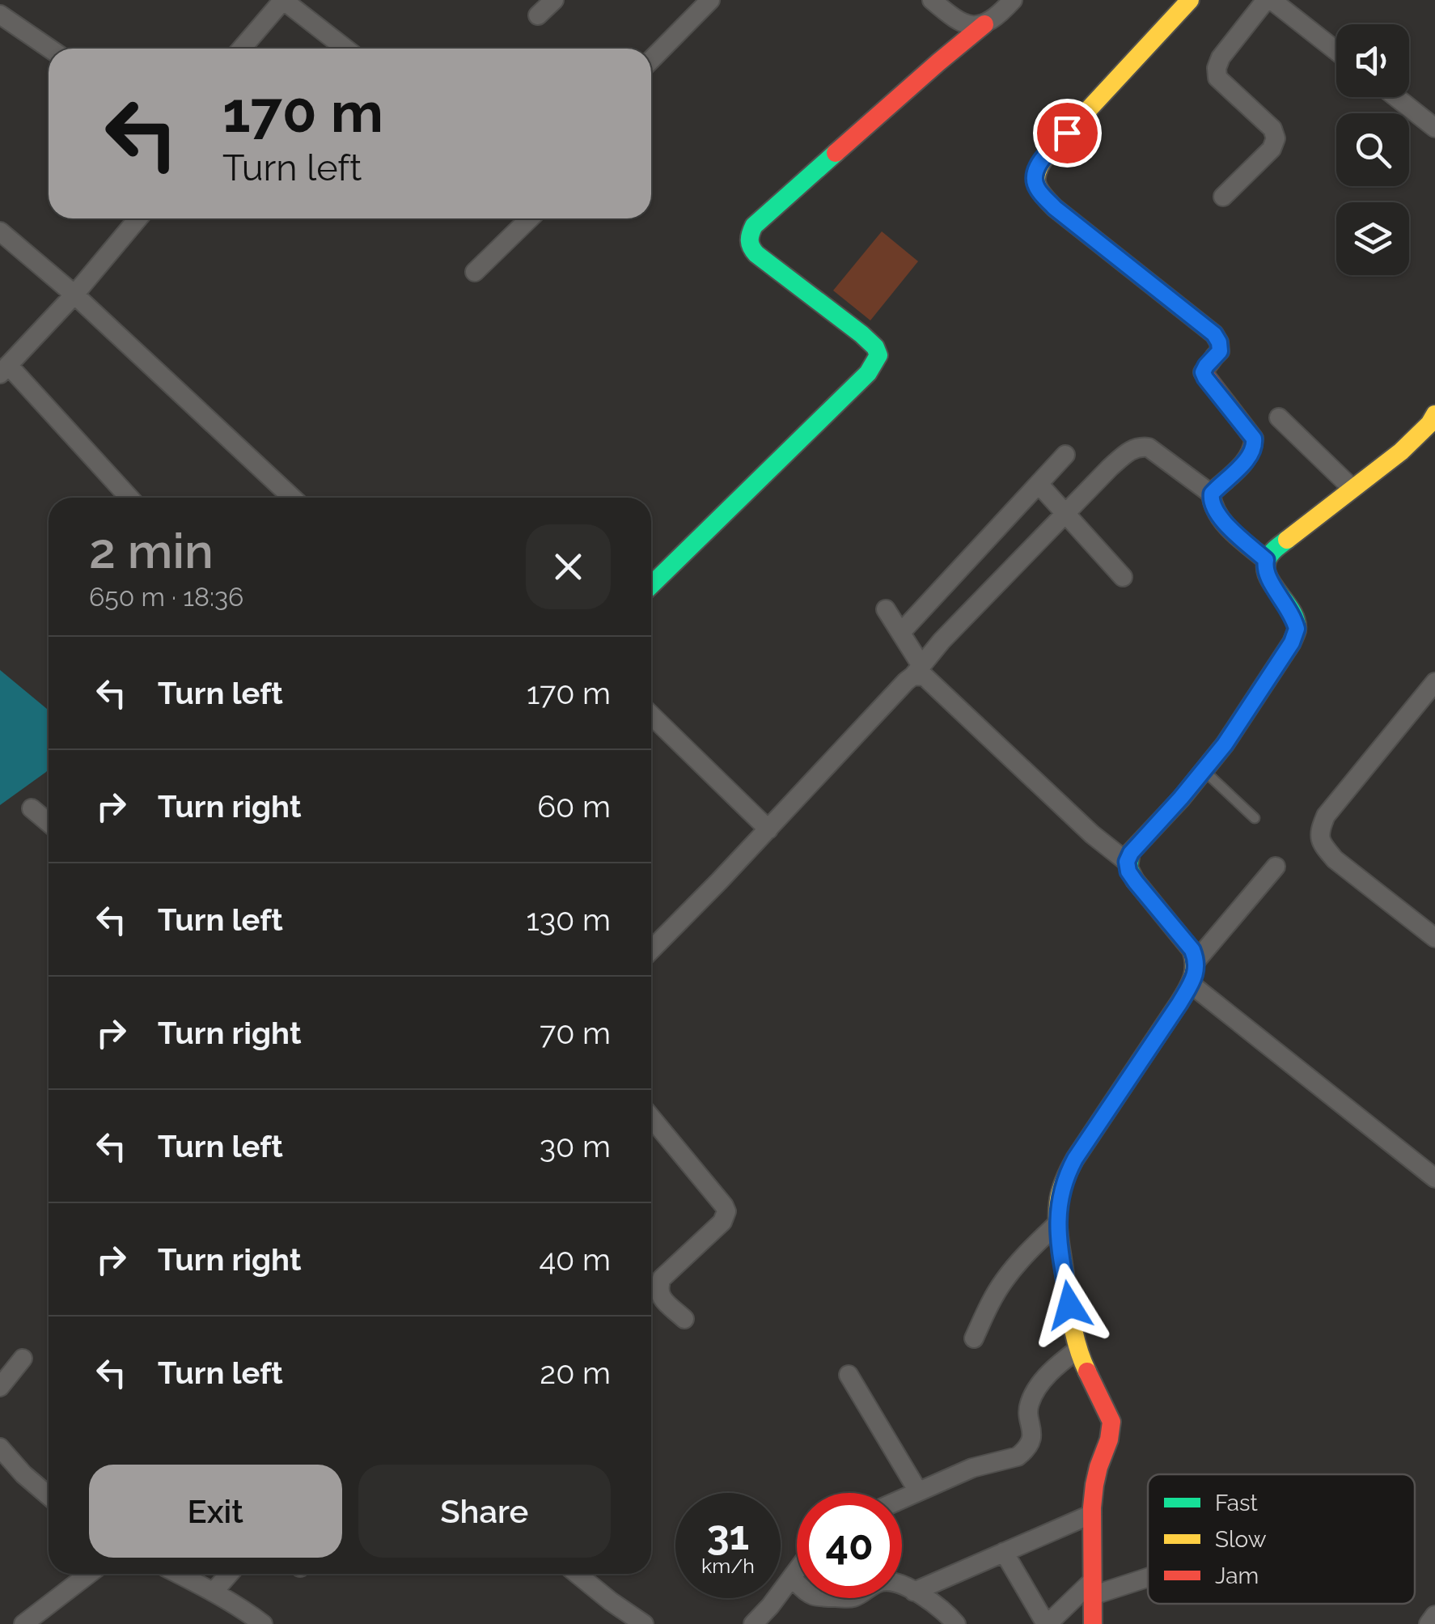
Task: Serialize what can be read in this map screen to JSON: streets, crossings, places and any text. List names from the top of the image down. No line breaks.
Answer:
{"legend":["Fast","Slow","Jam"],"page":{"turn":["170 m","Turn left"],"heading":["2 min","650 m · 18:36"],"list":[{"name":"Turn left","value":"170 m"},{"name":"Turn right","value":"60 m"},{"name":"Turn left","value":"130 m"},{"name":"Turn right","value":"70 m"},{"name":"Turn left","value":"30 m"},{"name":"Turn right","value":"40 m"},{"name":"Turn left","value":"20 m"}],"buttons":["Exit","Share"],"speed":"31 km/h","limit":"40"}}
